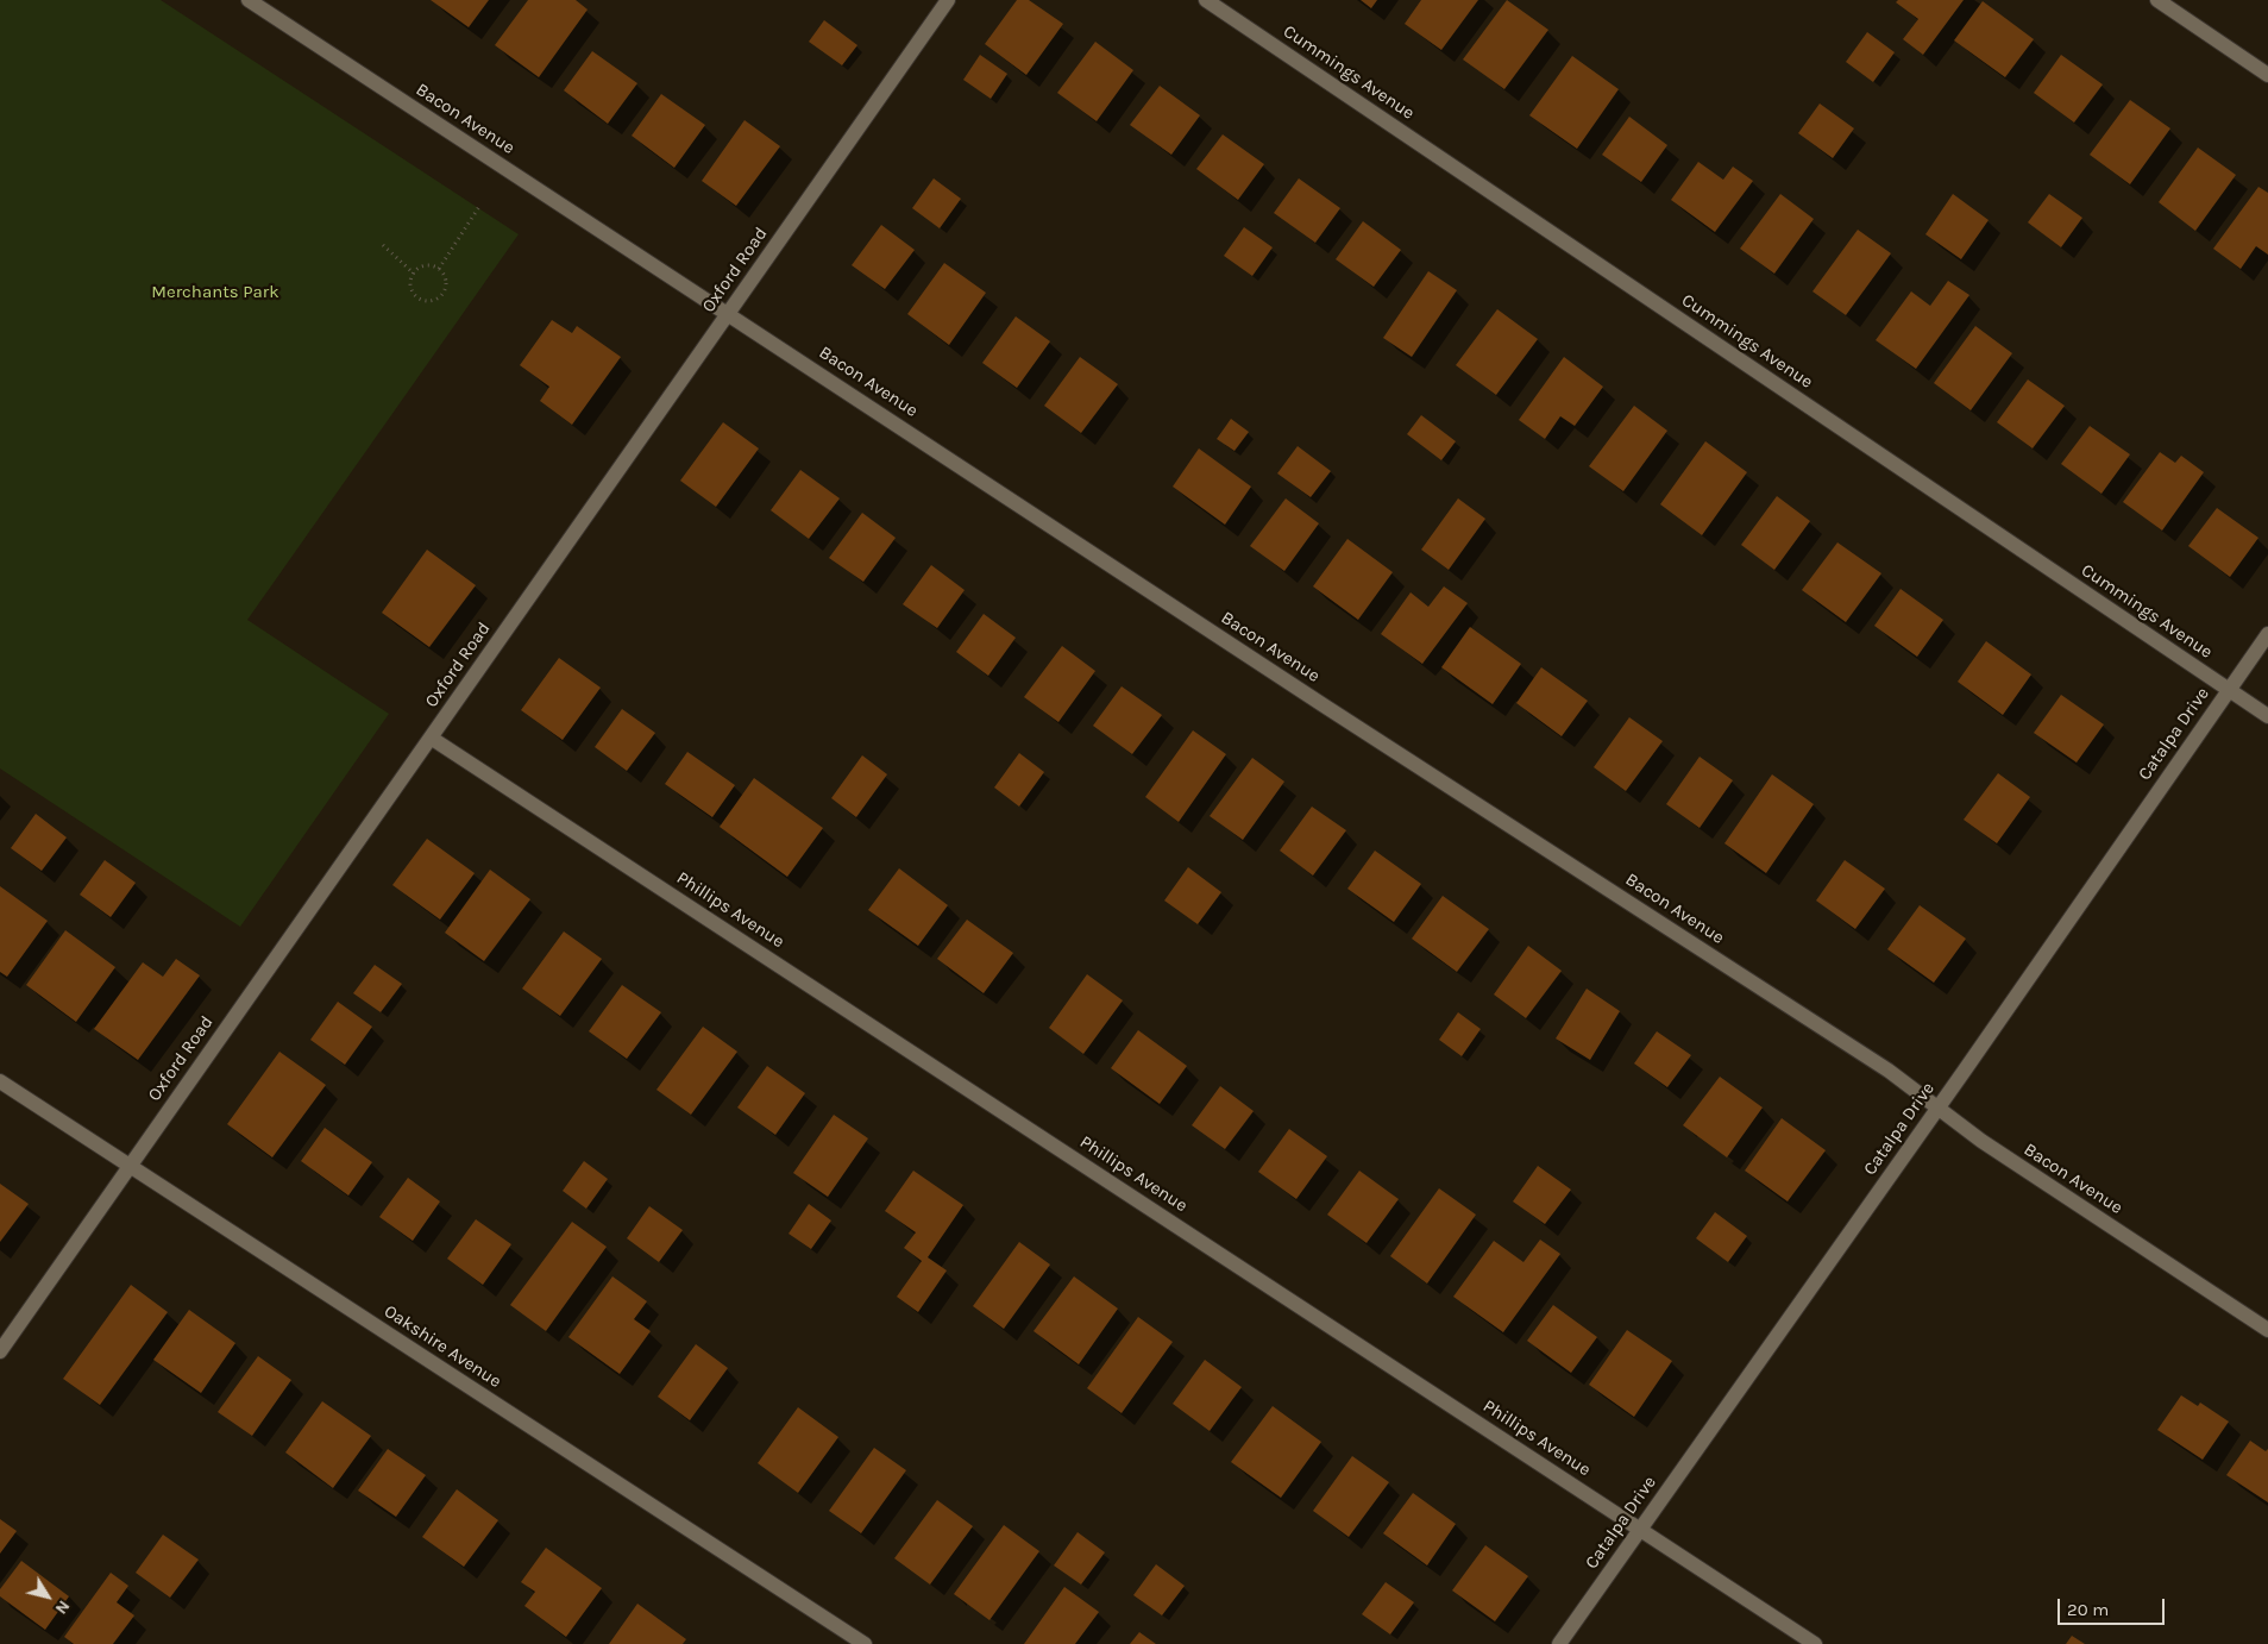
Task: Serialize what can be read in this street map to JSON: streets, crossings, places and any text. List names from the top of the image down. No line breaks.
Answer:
{"streets":{"street":["Cummings Avenue","Bacon Avenue","Oxford Road","Catalpa Drive","Phillips Avenue","Oakshire Avenue"]},"crossings":[["Cummings Avenue","Catalpa Drive"],["Bacon Avenue","Oxford Road"],["Bacon Avenue","Catalpa Drive"],["Oxford Road","Phillips Avenue"],["Oxford Road","Oakshire Avenue"],["Catalpa Drive","Phillips Avenue"]],"parks":["Merchants Park"],"scale_bar":"20 m","north":"bottom right"}
